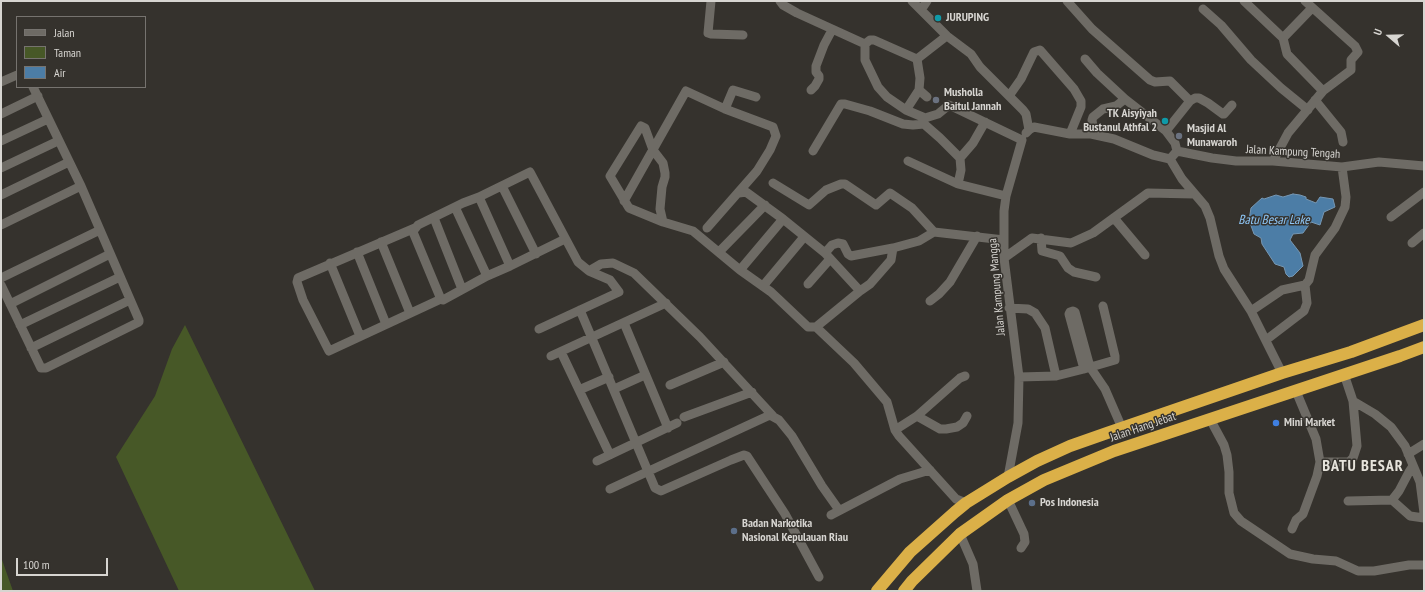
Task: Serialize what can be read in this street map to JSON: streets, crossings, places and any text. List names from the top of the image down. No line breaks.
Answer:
{"streets":{"highway":["Jalan Hang Jebat"],"street":["Jalan Kampung Tengah","Jalan Kampung Mangga"]},"districts":["BATU BESAR"],"water":["Batu Besar Lake"],"places":["JURUPING","Musholla Baitul Jannah","TK Aisyiyah Bustanul Athfal 2","Masjid Al Munawaroh","Mini Market","Pos Indonesia","Badan Narkotika Nasional Kepulauan Riau"],"legend":["Jalan","Taman","Air"],"scale_bar":"100 m","north":"left"}
